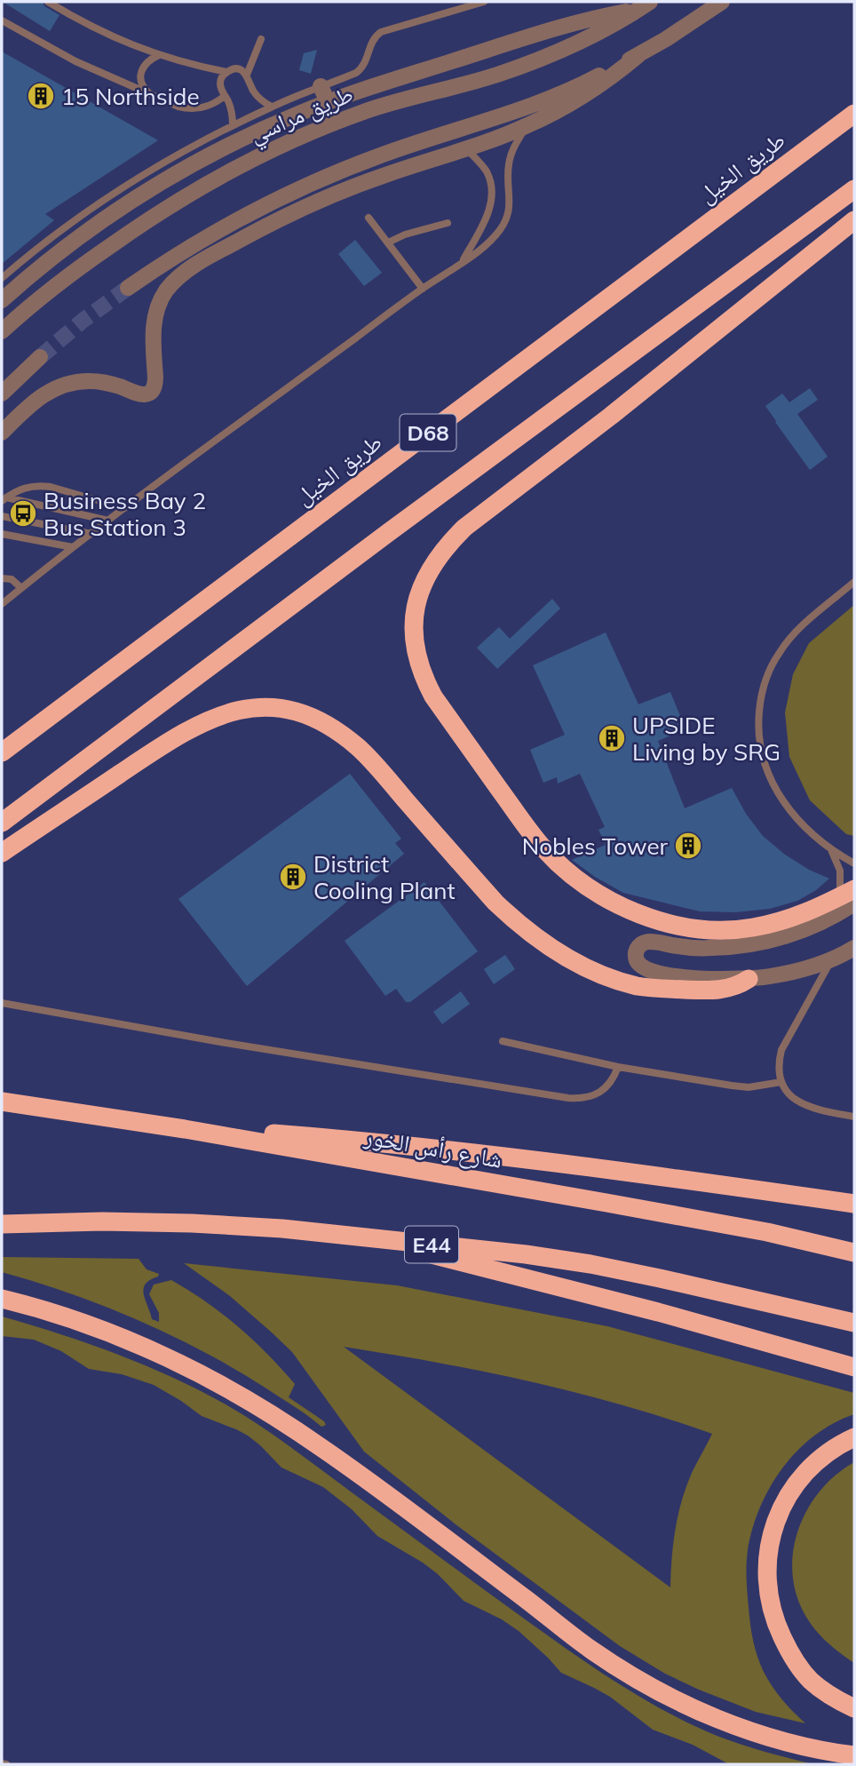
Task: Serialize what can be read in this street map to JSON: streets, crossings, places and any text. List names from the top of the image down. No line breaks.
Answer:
{"streets":{"highway":["طريق الخيل","D68","شارع رأس الخور","E44"],"street":["طريق مراسي"]},"places":{"building":["15 Northside","UPSIDE Living by SRG","Nobles Tower","District Cooling Plant"],"bus stop":["Business Bay 2 Bus Station 3"]}}
